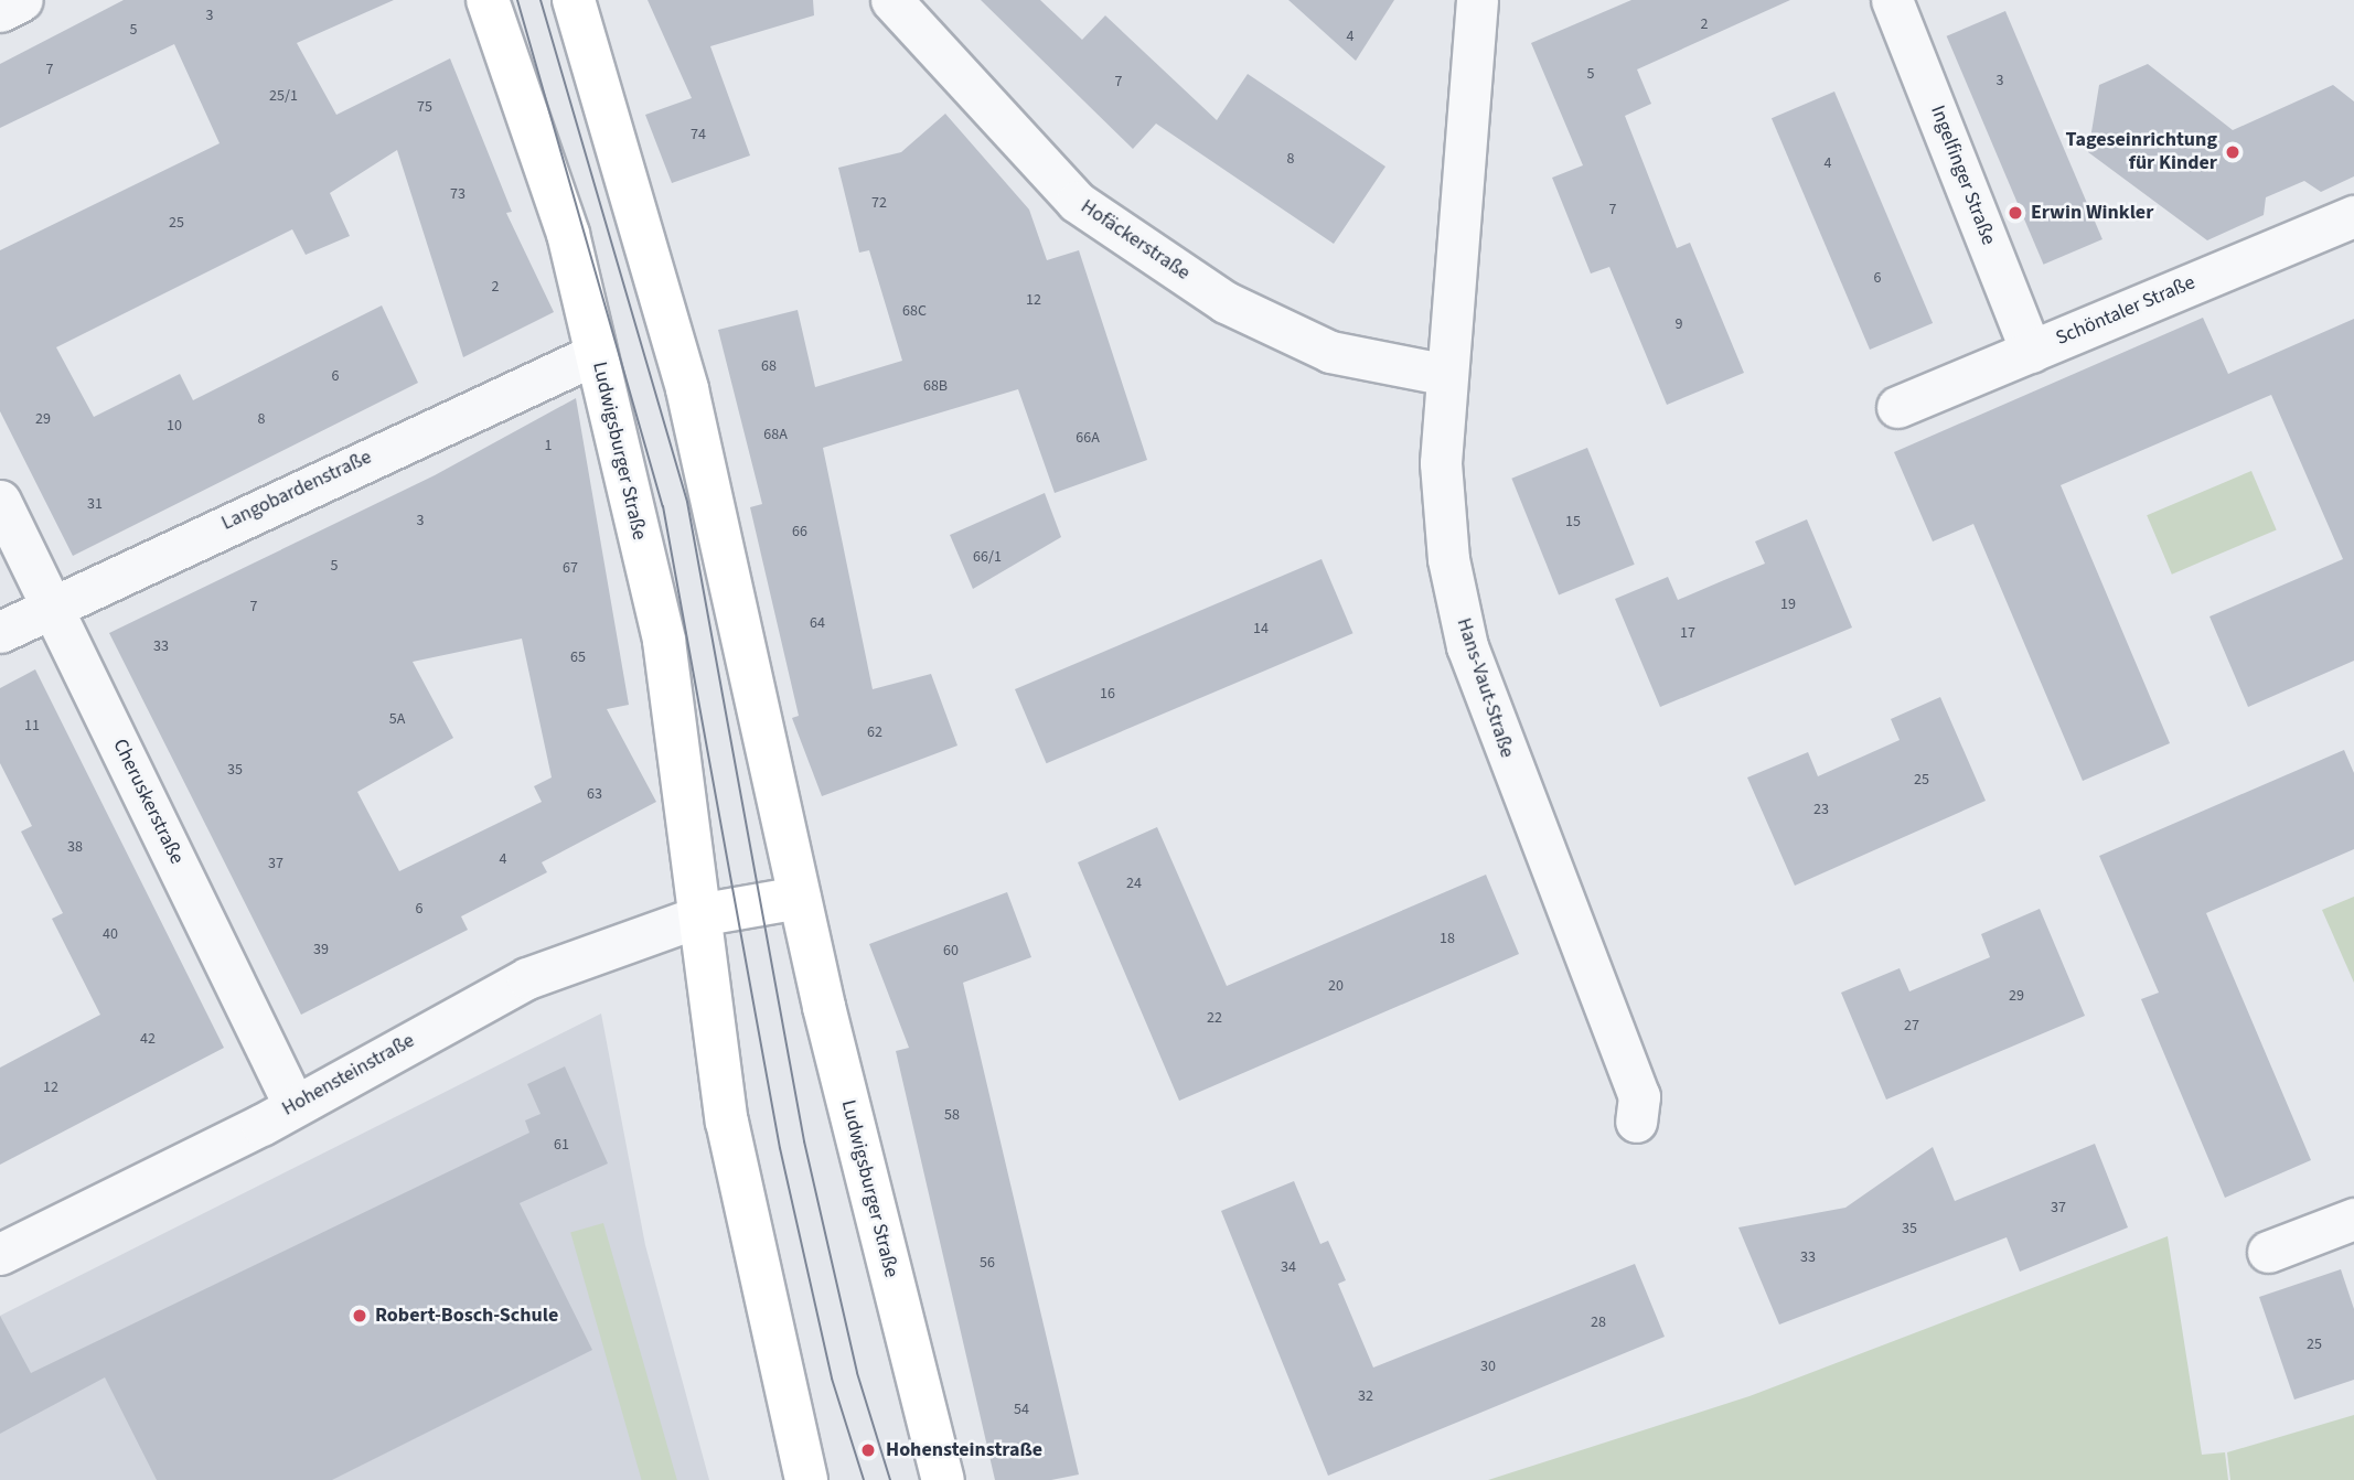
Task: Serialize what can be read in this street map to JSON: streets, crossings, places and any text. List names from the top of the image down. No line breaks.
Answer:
{"streets":{"main road":["Ludwigsburger Straße"],"street":["Ingelfinger Straße","Hofäckerstraße","Schöntaler Straße","Langobardenstraße","Hans-Vaut-Straße","Cheruskerstraße","Hohensteinstraße"]},"crossings":[["Ingelfinger Straße","Schöntaler Straße"],["Hofäckerstraße","Hans-Vaut-Straße"],["Ludwigsburger Straße","Langobardenstraße"],["Ludwigsburger Straße","Hohensteinstraße"],["Langobardenstraße","Cheruskerstraße"],["Cheruskerstraße","Hohensteinstraße"]],"places":["Tageseinrichtung für Kinder","Erwin Winkler","Robert-Bosch-Schule","Hohensteinstraße"],"house_numbers":["3","2","5","4","7","5","3","7","25/1","75","74","8","4","73","72","7","25","6","2","12","68C","9","68","6","68B","29","8","10","68A","66A","1","31","3","15","66","66/1","5","67","19","7","64","14","17","33","65","16","5A","11","62","35","25","63","23","38","4","37","24","6","40","18","39","60","20","29","22","27","42","12","58","61","37","35","33","56","34","28","25","30","32","54"]}
